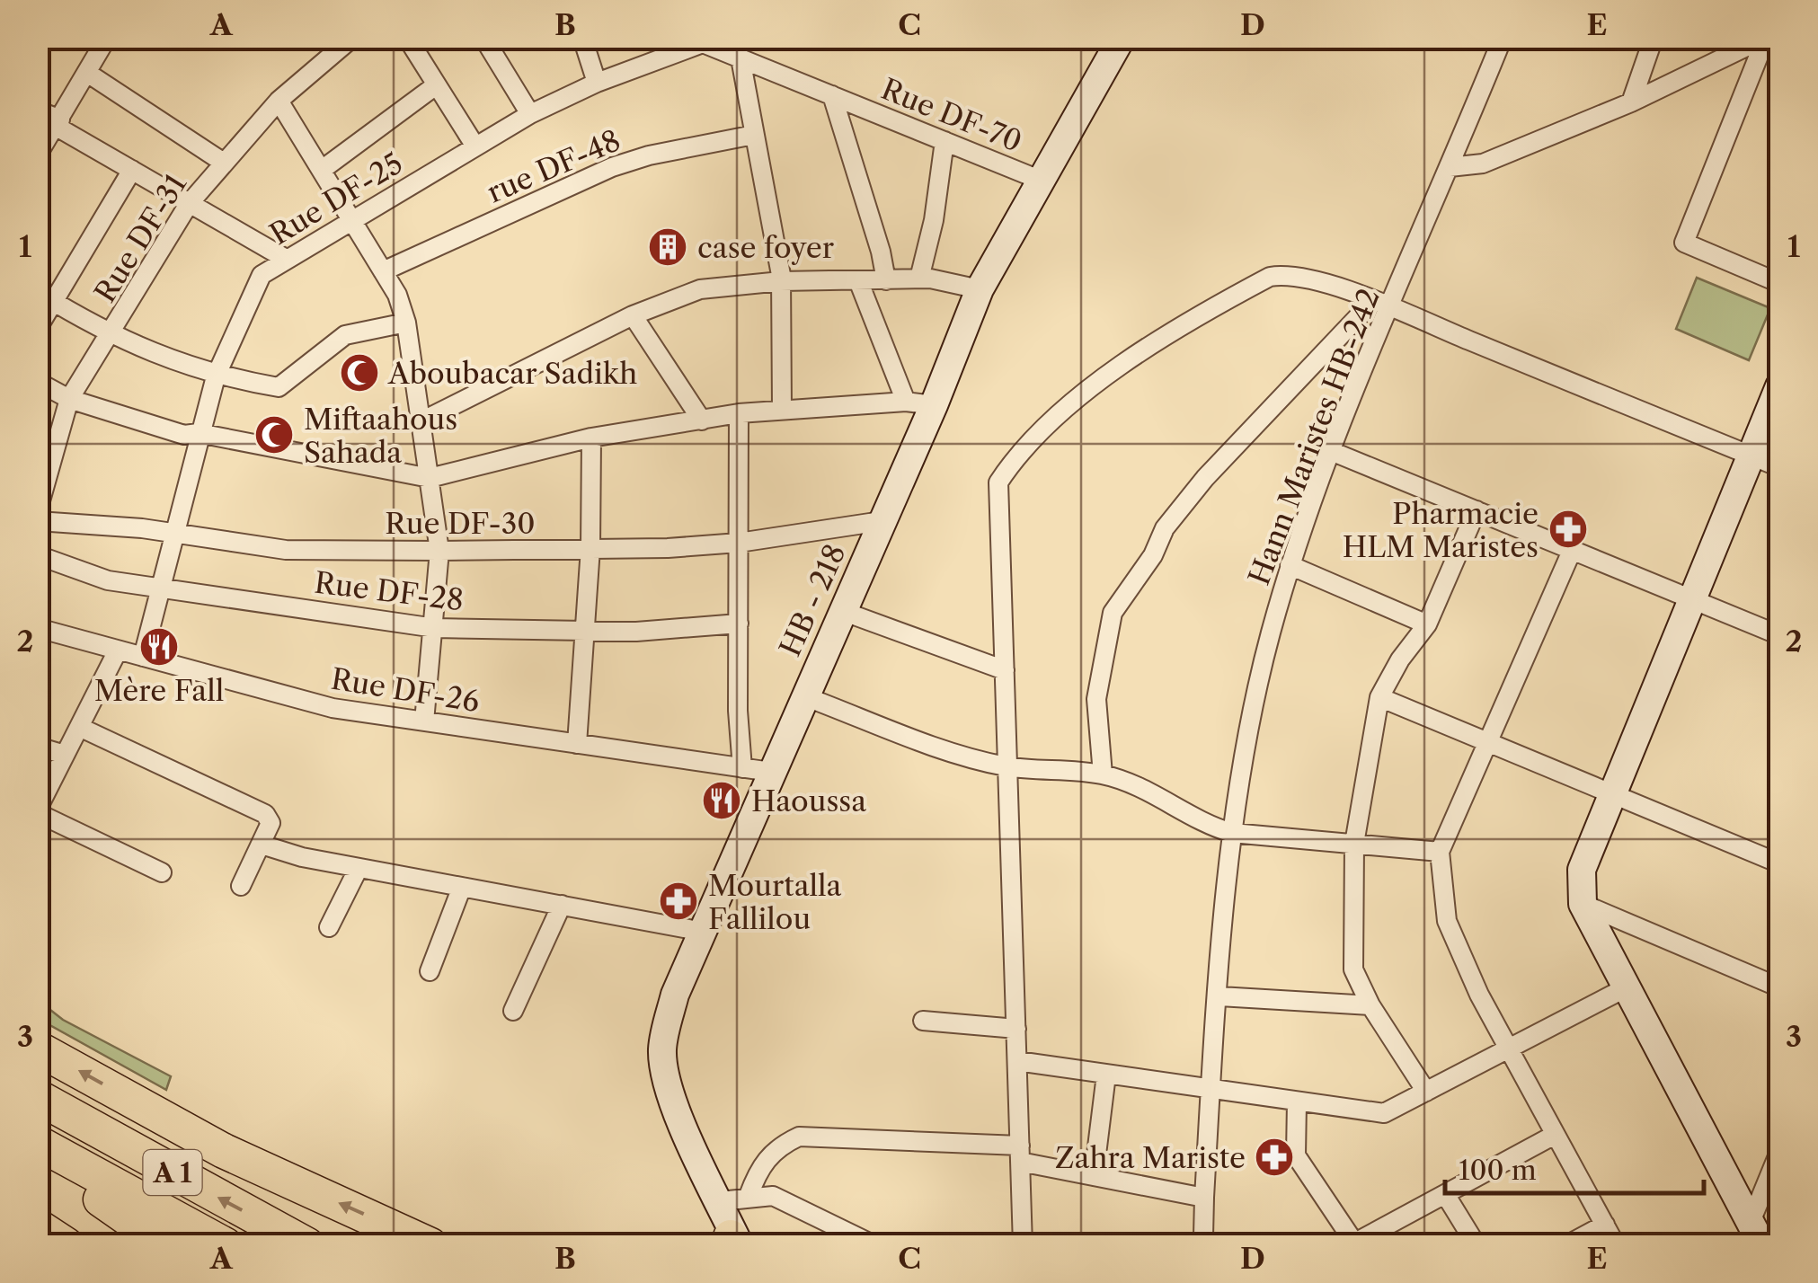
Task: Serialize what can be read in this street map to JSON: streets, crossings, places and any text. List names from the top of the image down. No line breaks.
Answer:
{"streets":{"highway":["A 1"],"main road":["HB - 218"],"street":["Rue DF-70","rue DF-48","Rue DF-25","Rue DF-31","Hann Maristes HB-242","Rue DF-30","Rue DF-28","Rue DF-26"]},"crossings":[["Rue DF-70","Rue DF-25"],["Rue DF-70","HB - 218"],["Rue DF-25","Rue DF-30"],["Rue DF-25","Rue DF-28"],["Rue DF-25","Rue DF-26"],["Rue DF-30","HB - 218"],["HB - 218","Rue DF-26"]],"places":{"building":["case foyer"],"mosque":["Aboubacar Sadikh","Miftaahous Sahada"],"pharmacy":["Pharmacie HLM Maristes","Mourtalla Fallilou","Zahra Mariste"],"restaurant":["Mère Fall","Haoussa"]},"scale_bar":"100 m","grid":{"columns":["A","B","C","D","E"],"rows":["1","2","3"]}}
